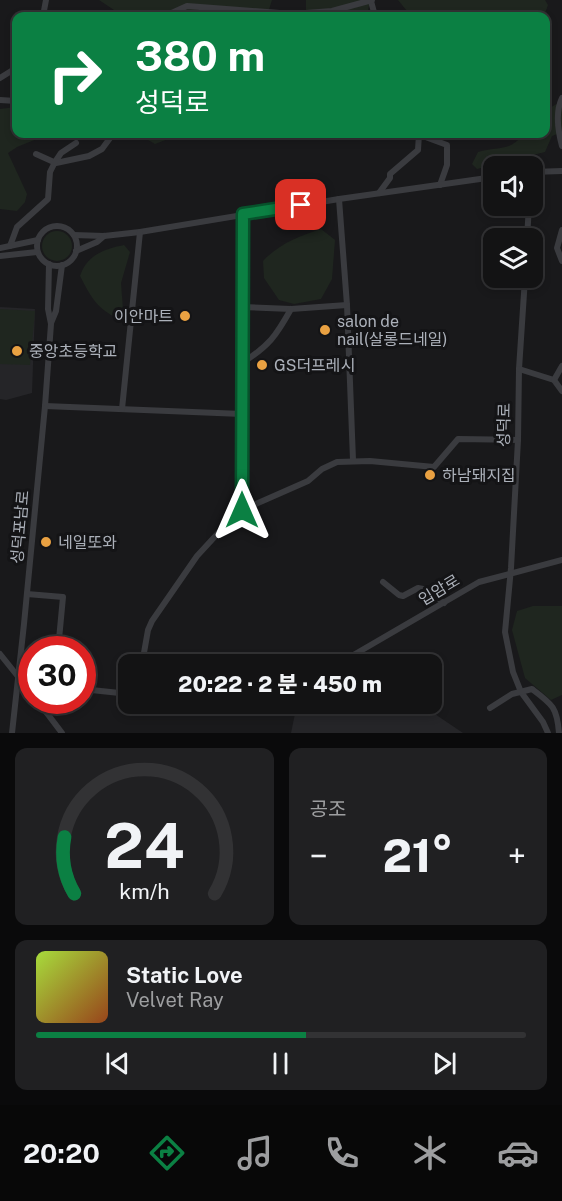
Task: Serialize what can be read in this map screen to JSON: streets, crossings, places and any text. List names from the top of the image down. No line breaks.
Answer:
{"streets":{"street":["성덕로","성덕포남로","입암로"]},"crossings":[["성덕로","입암로"]],"places":["이안마트","salon de nail(살롱드네일)","중앙초등학교","GS더프레시","하남돼지집","네일또와"],"page":{"turn":["380 m","성덕로"],"limit":"30","trip":"20:22 · 2 분 · 450 m","tile":"공조","heat":["−","21°","+"],"song":["Static Love","Velvet Ray"],"tabs":"20:20","gauge":["24","km/h"]}}
